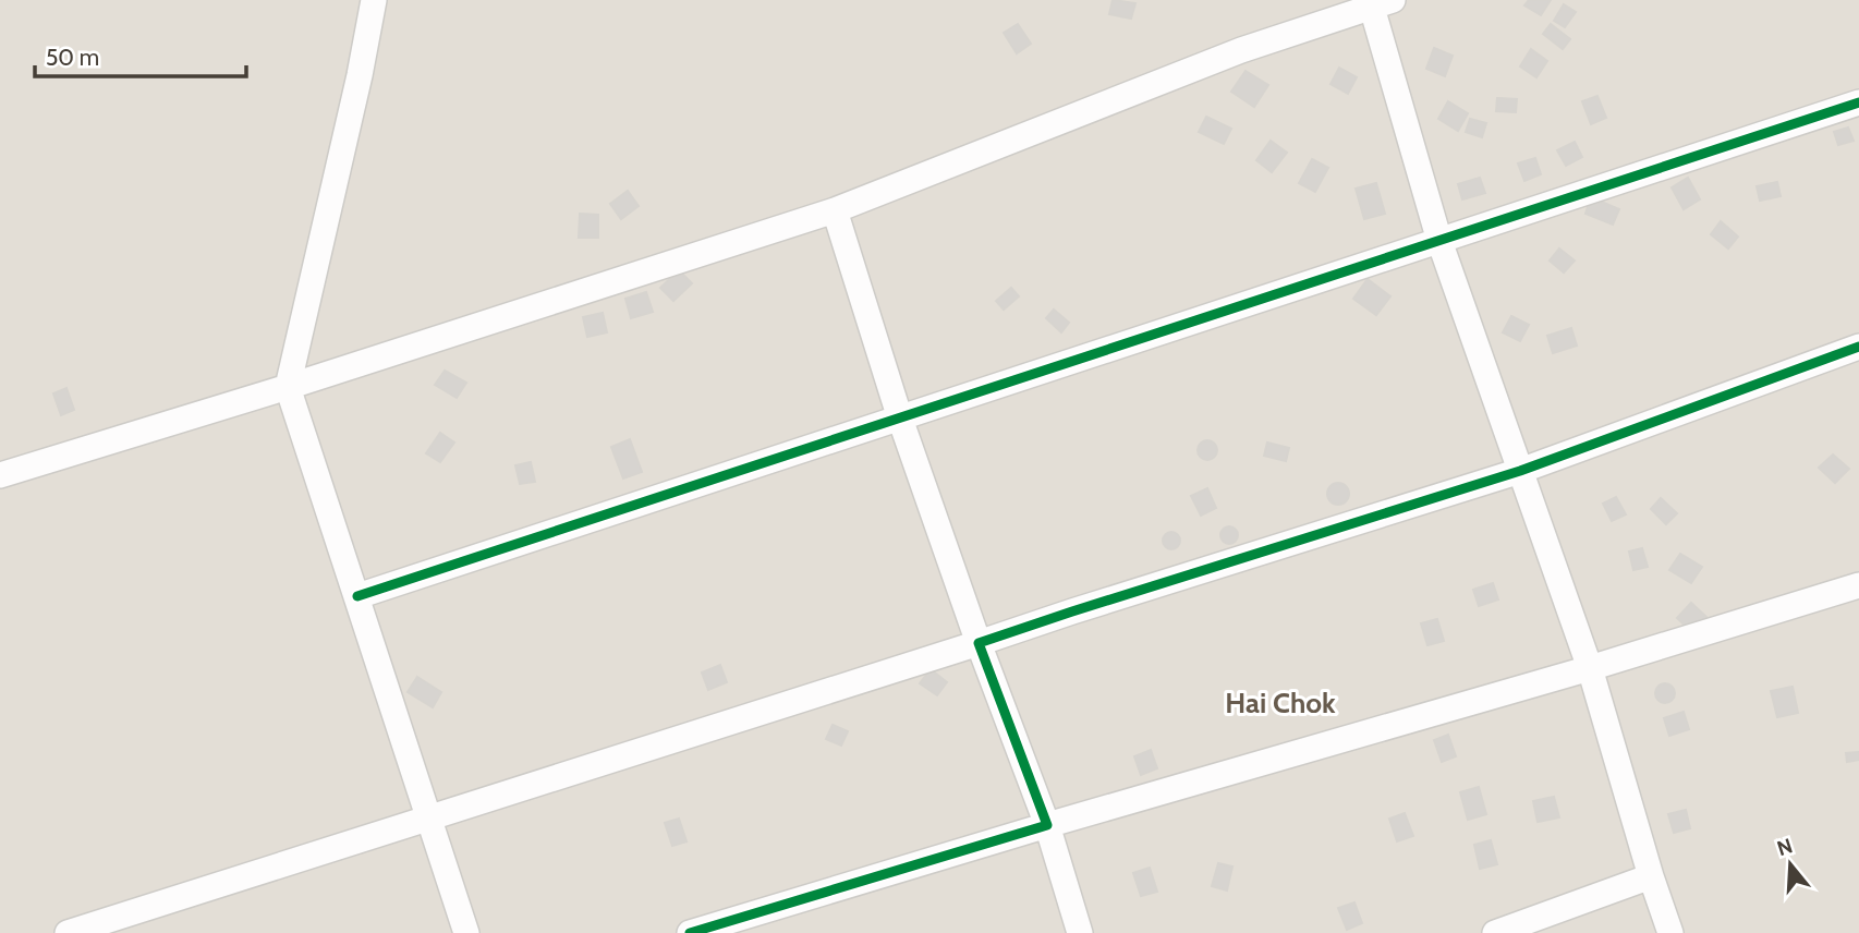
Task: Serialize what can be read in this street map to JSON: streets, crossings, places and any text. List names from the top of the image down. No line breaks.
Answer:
{"districts":["Hai Chok"],"scale_bar":"50 m","north":"top"}
